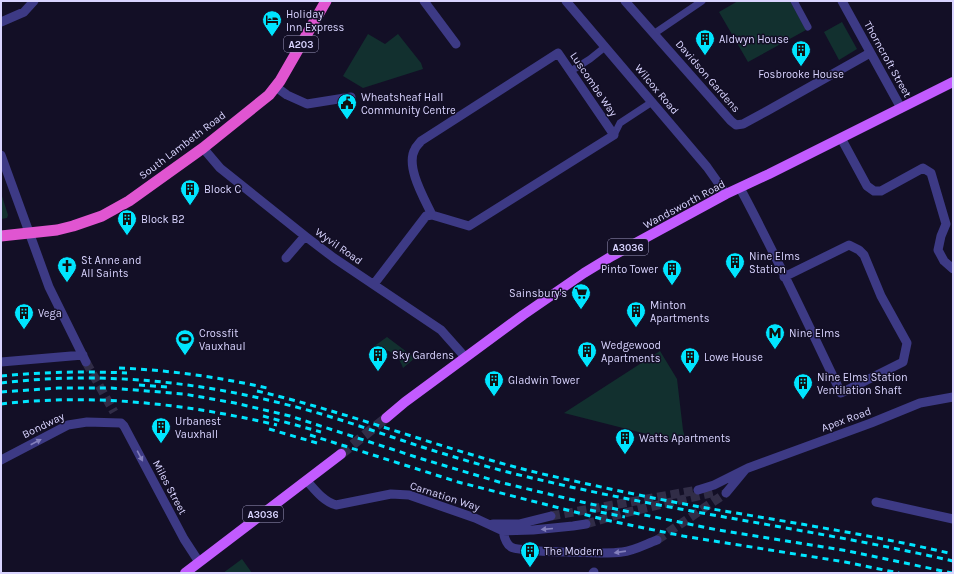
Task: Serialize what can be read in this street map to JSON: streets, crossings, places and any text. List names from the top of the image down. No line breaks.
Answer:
{"streets":{"highway":["A203","South Lambeth Road"],"main road":["Wandsworth Road","A3036"],"street":["Thorncroft Street","Davidson Gardens","Luscombe Way","Wilcox Road","Wyvil Road","Apex Road","Bondway","Miles Street","Carnation Way"]},"crossings":[["Thorncroft Street","Davidson Gardens"],["Thorncroft Street","Wandsworth Road"],["Wilcox Road","Wandsworth Road"],["South Lambeth Road","Wyvil Road"],["Wandsworth Road","Wyvil Road"],["A3036","Miles Street"],["A3036","Carnation Way"],["Bondway","Miles Street"]],"one_way":["Bondway","Miles Street"],"places":{"hotel":["Holiday Inn Express"],"building":["Aldwyn House","Fosbrooke House","Block C","Block B2","Nine Elms Station","Pinto Tower","Minton Apartments","Vega","Wedgewood Apartments","Sky Gardens","Lowe House","Gladwin Tower","Nine Elms Station Ventilation Shaft","Urbanest Vauxhall","Watts Apartments","The Modern"],"public building":["Wheatsheaf Hall Community Centre"],"church":["St Anne and All Saints"],"supermarket":["Sainsbury's"],"metro station":["Nine Elms"],"sports":["Crossfit Vauxhaul"]}}
